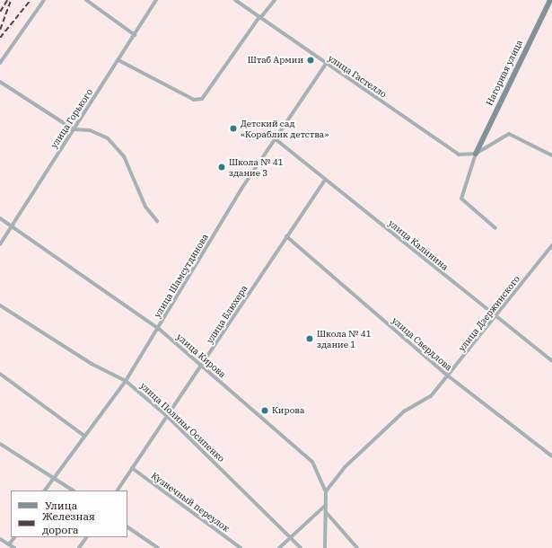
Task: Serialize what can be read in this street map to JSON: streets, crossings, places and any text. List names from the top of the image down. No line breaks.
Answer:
{"streets":{"street":["Нагорная улица","улица Гастелло","улица Горького","улица Калинина","улица Шамсутдинова","улица Дзержинского","улица Блюхера","улица Свердлова","улица Кирова","улица Полины Осипенко","Кузнечный переулок"]},"crossings":[["Нагорная улица","улица Гастелло"],["улица Гастелло","улица Шамсутдинова"],["улица Горького","улица Кирова"],["улица Калинина","улица Шамсутдинова"],["улица Калинина","улица Дзержинского"],["улица Калинина","улица Блюхера"],["улица Шамсутдинова","улица Кирова"],["улица Шамсутдинова","улица Полины Осипенко"],["улица Дзержинского","улица Свердлова"],["улица Дзержинского","улица Кирова"],["улица Блюхера","улица Свердлова"],["улица Блюхера","улица Кирова"],["улица Блюхера","улица Полины Осипенко"],["улица Блюхера","Кузнечный переулок"]],"places":["Штаб Армии","Детский сад «Кораблик детства»","Школа № 41 здание 3","Школа № 41 здание 1","Кирова"],"legend":["Улица","Железная дорога"]}
